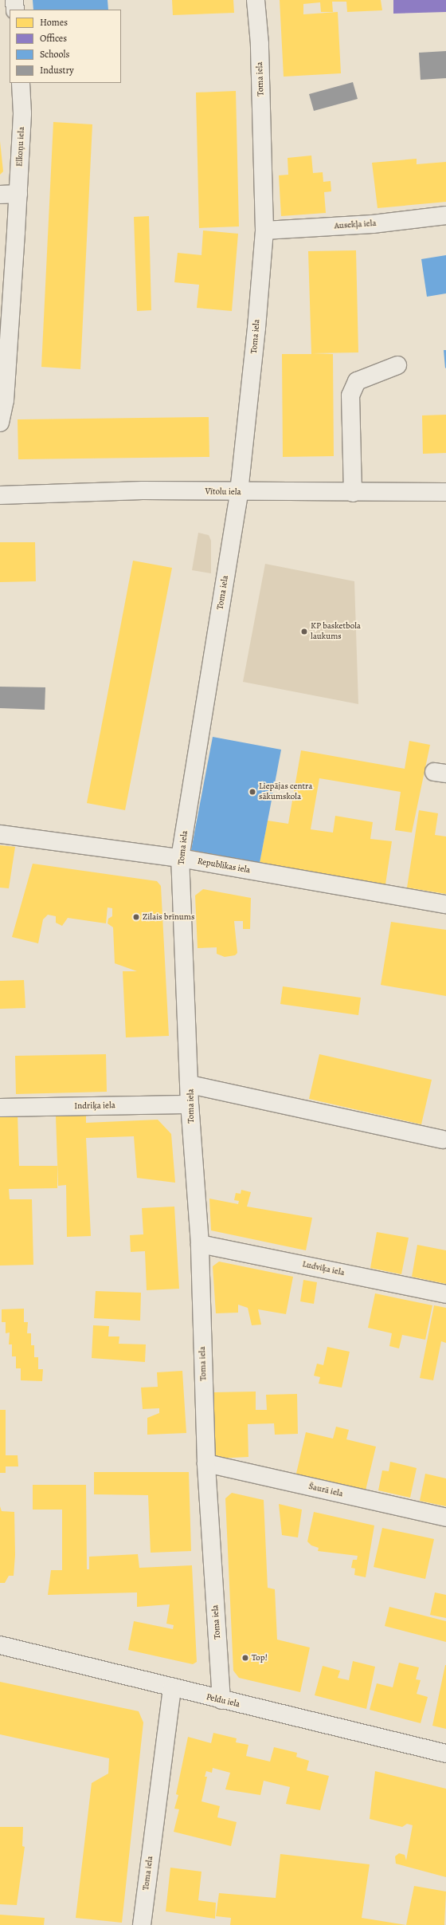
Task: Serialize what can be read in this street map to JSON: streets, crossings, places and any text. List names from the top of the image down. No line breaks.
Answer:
{"streets":{"street":["Toma iela","Elkoņu iela","Ausekļa iela","Vītolu iela","Republikas iela","Indriķa iela","Ludviķa iela","Šaurā iela","Peldu iela"]},"crossings":[["Toma iela","Ausekļa iela"],["Toma iela","Vītolu iela"],["Toma iela","Republikas iela"],["Toma iela","Indriķa iela"],["Toma iela","Ludviķa iela"],["Toma iela","Šaurā iela"],["Toma iela","Peldu iela"]],"places":["KP basketbola laukums","Liepājas centra sākumskola","Zilais brīnums","Top!"],"legend":["Homes","Offices","Schools","Industry"]}
